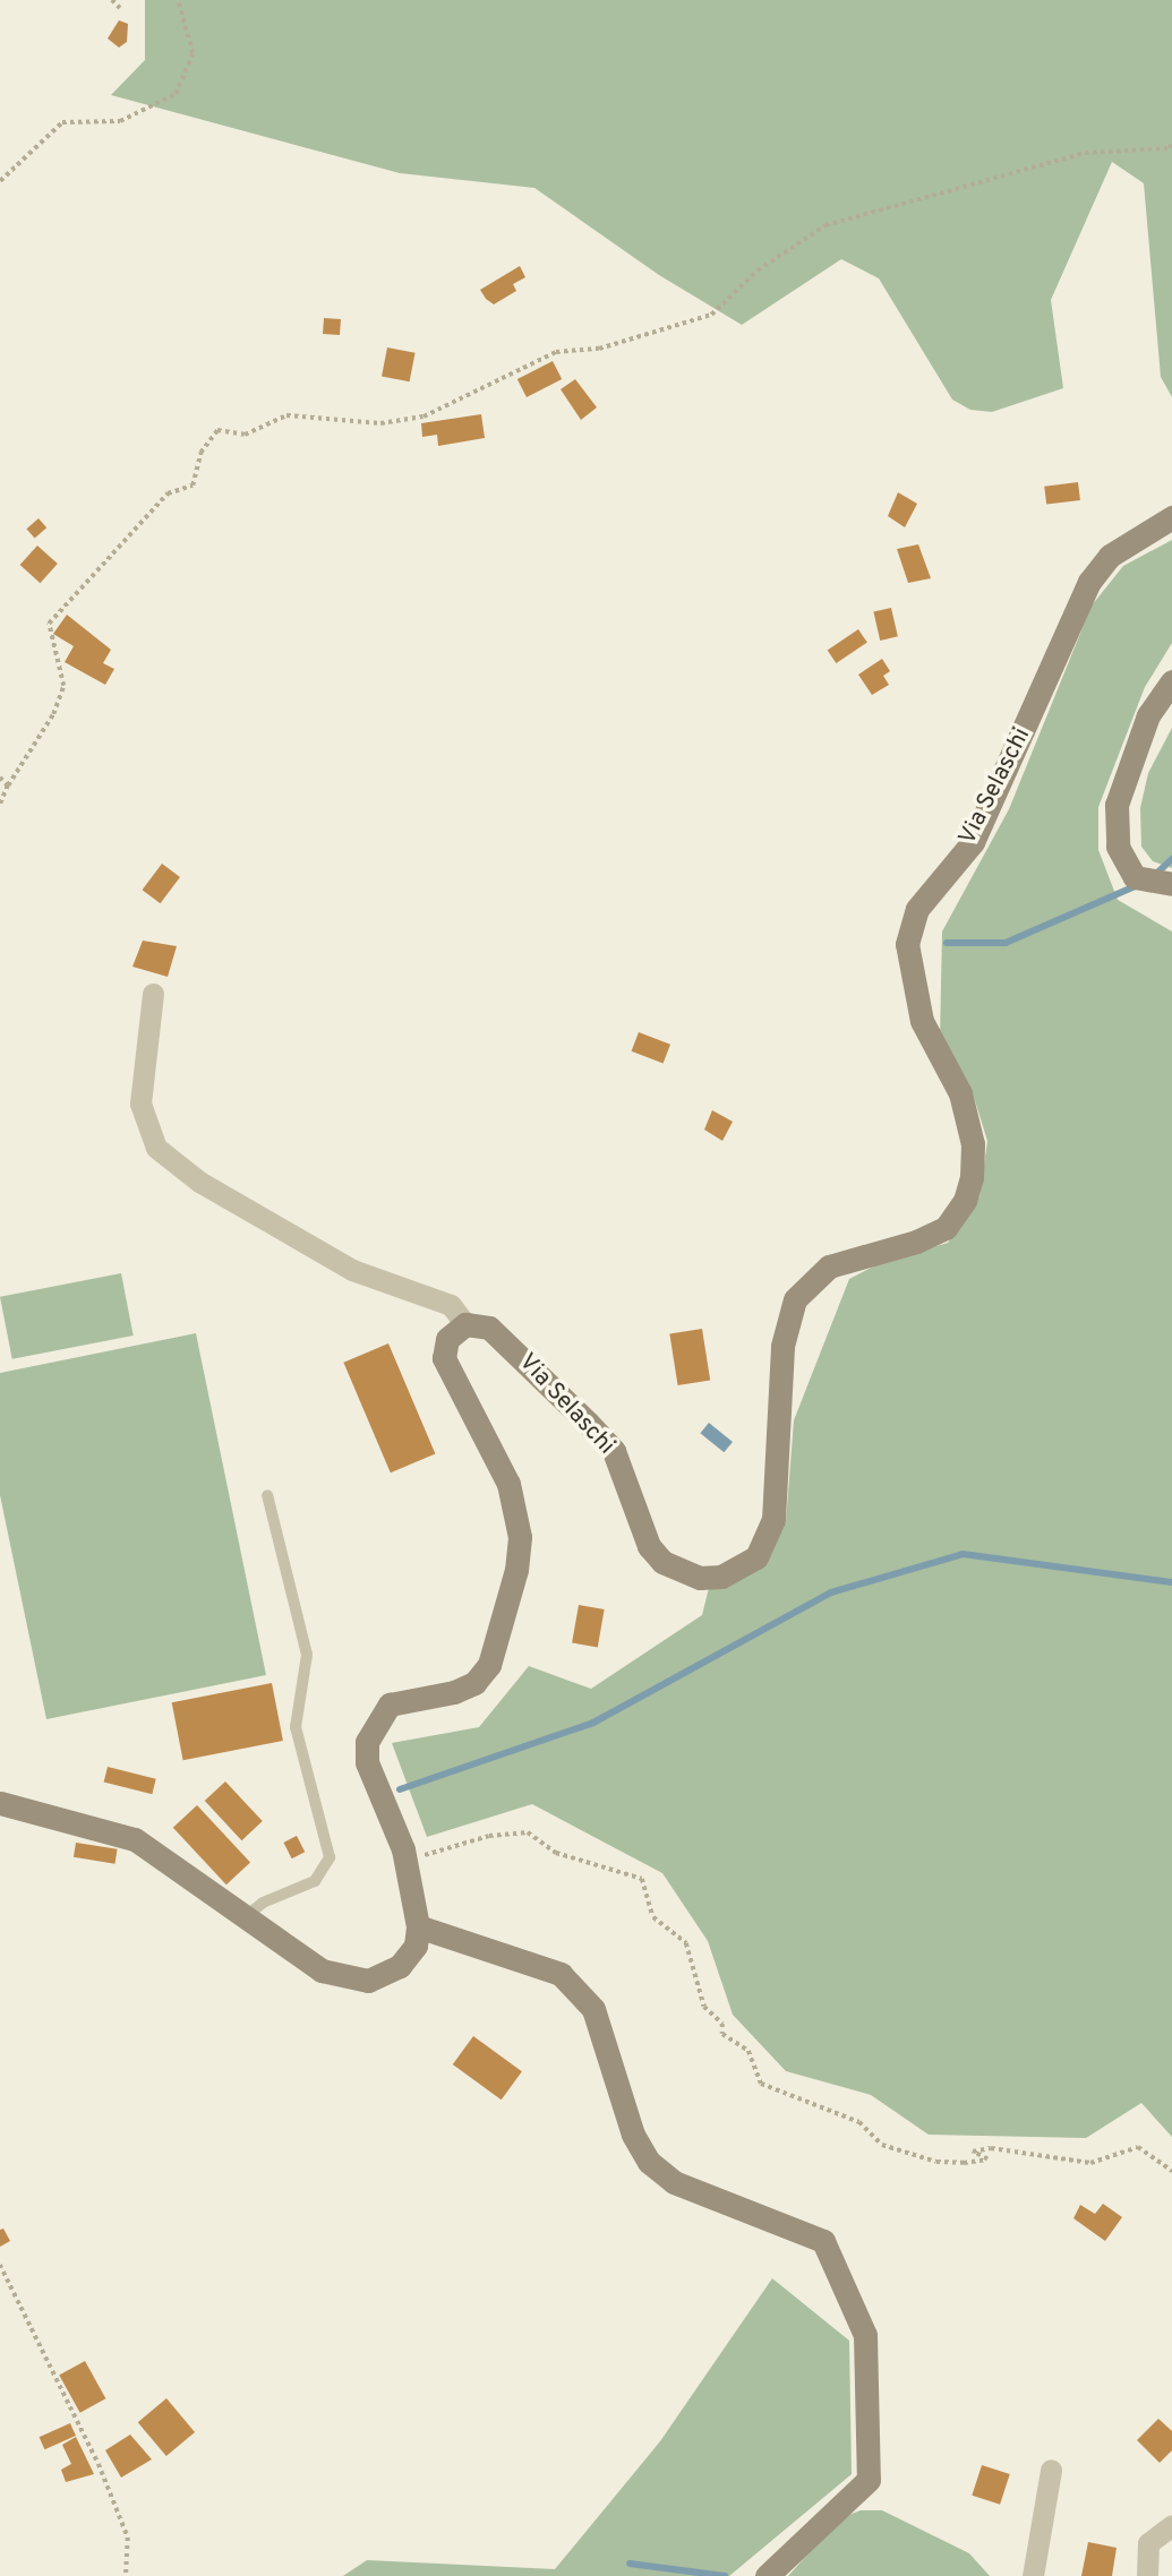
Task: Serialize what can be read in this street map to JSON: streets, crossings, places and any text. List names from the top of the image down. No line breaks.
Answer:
{"streets":{"street":["Via Selaschi"]}}
